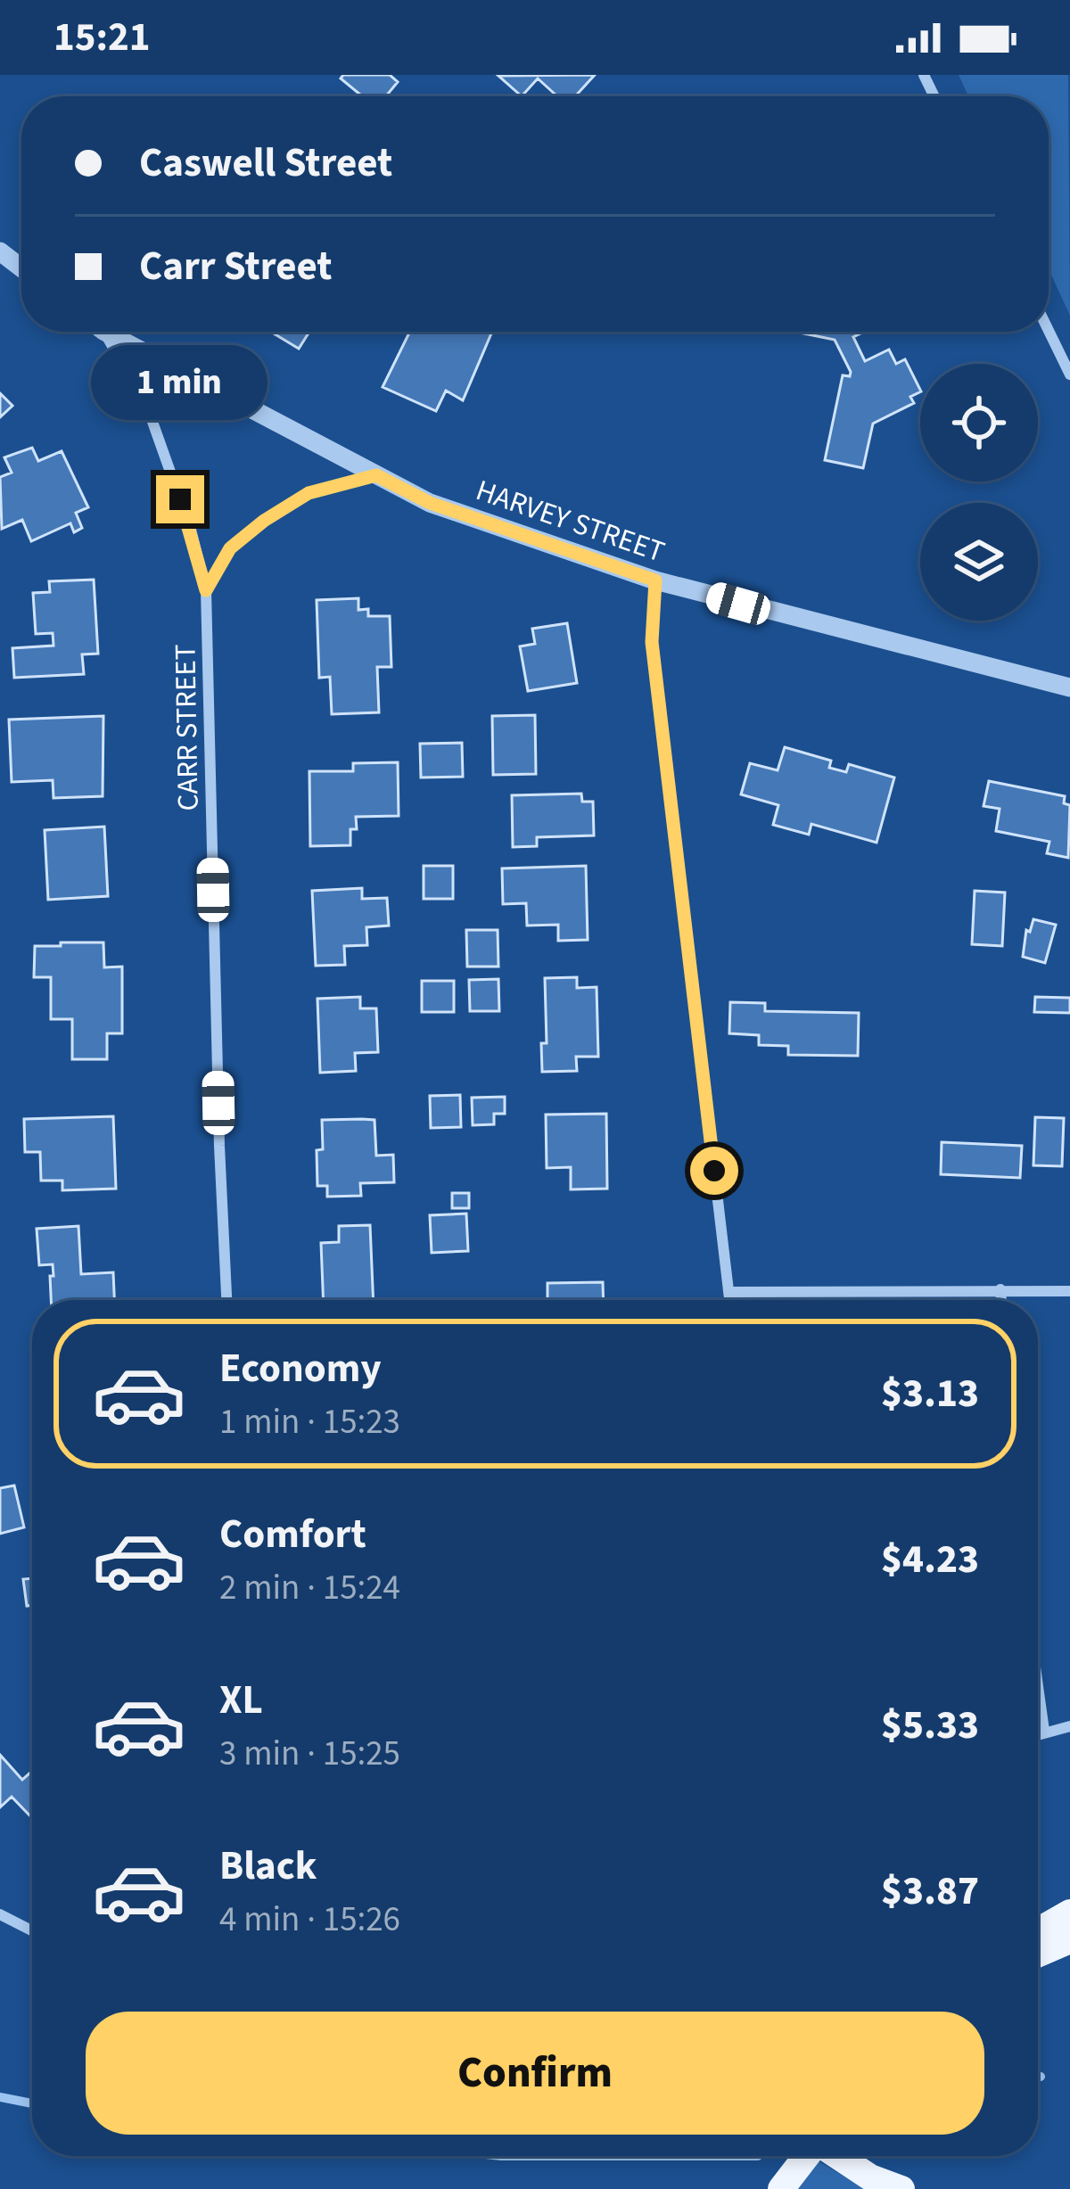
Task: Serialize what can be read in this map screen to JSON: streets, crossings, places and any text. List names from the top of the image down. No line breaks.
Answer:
{"streets":{"street":["HARVEY STREET","CARR STREET"]},"page":{"status":"15:21","banner":["Caswell Street","Carr Street"],"bubble":"1 min","list":[{"name":"Economy","note":"1 min · 15:23","value":"$3.13"},{"name":"Comfort","note":"2 min · 15:24","value":"$4.23"},{"name":"XL","note":"3 min · 15:25","value":"$5.33"},{"name":"Black","note":"4 min · 15:26","value":"$3.87"}],"buttons":"Confirm"}}
